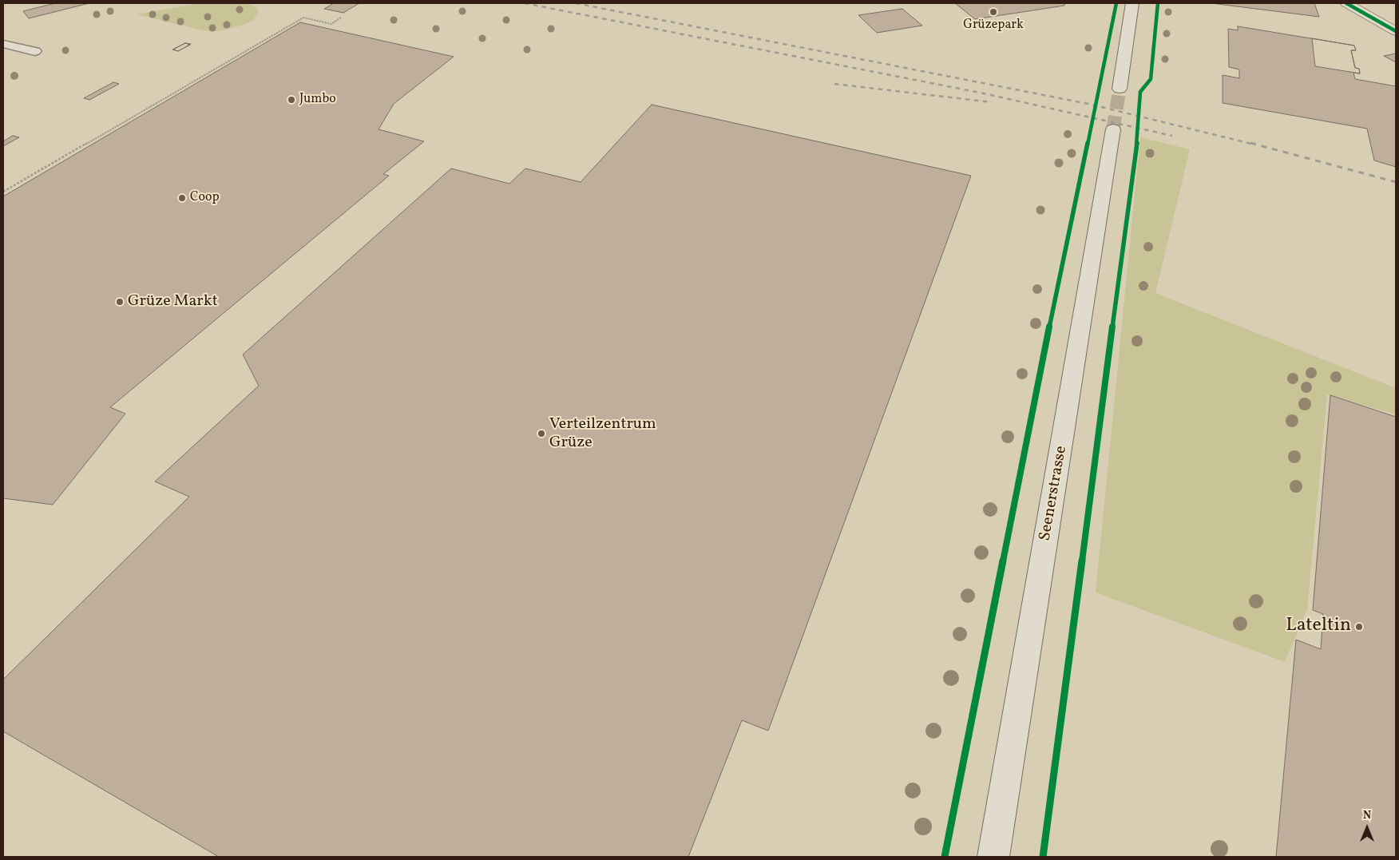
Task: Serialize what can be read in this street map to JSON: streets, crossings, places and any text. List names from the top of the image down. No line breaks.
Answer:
{"streets":{"main road":["Seenerstrasse"]},"places":["Grüzepark","Jumbo","Coop","Grüze Markt","Verteilzentrum Grüze","Lateltin"],"north":"top"}
